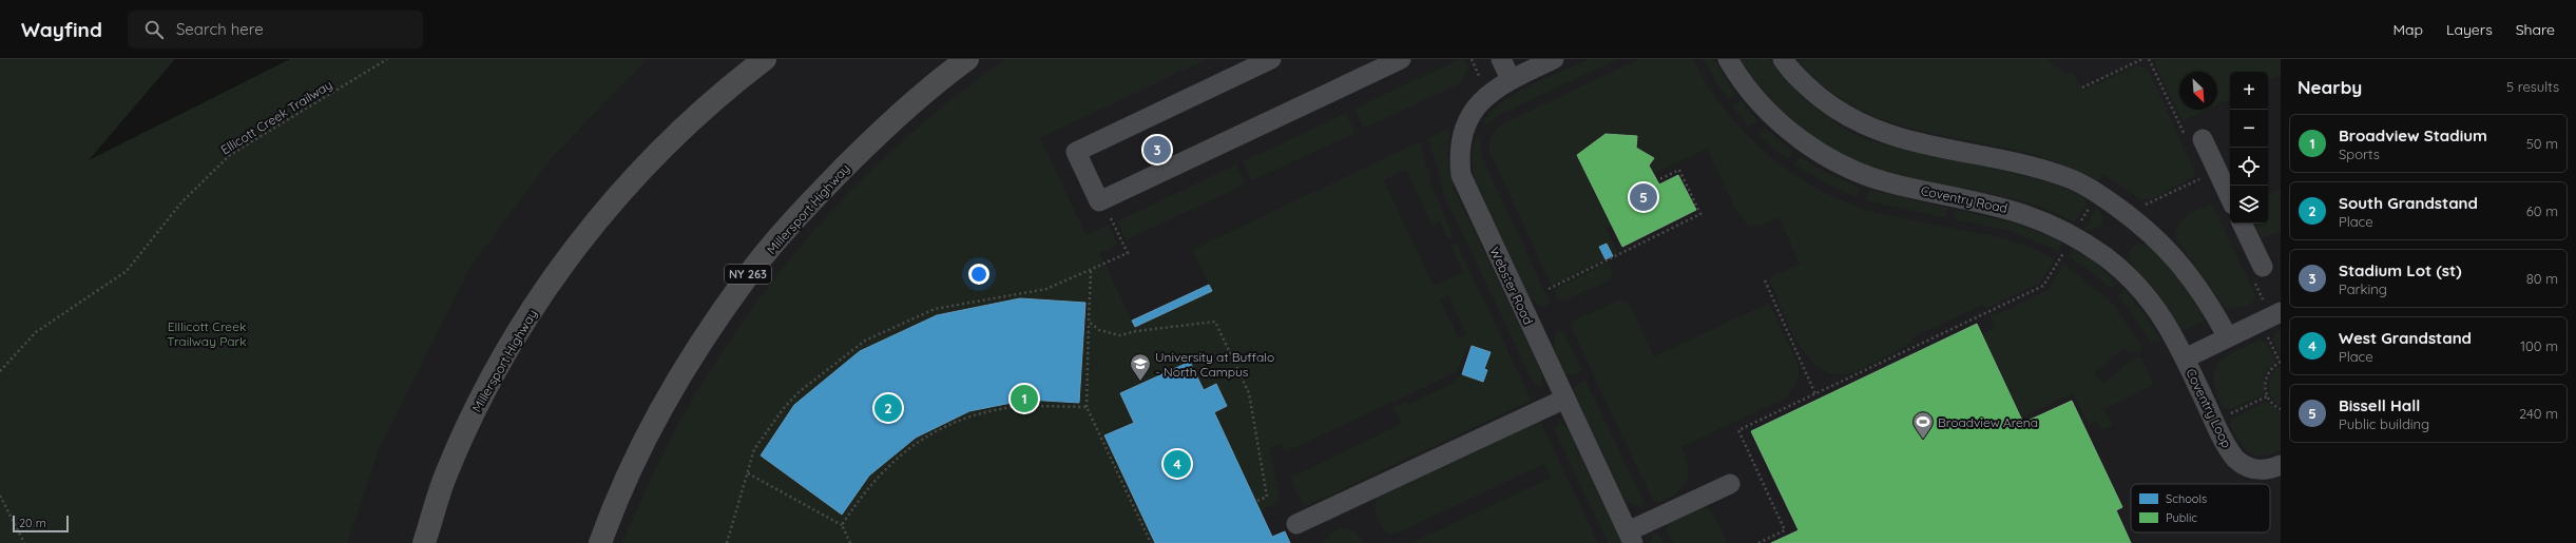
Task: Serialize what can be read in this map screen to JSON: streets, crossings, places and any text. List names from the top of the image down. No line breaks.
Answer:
{"streets":{"main road":["Millersport Highway","NY 263"],"street":["Coventry Road","Webster Road","Coventry Loop"],"path":["Ellicott Creek Trailway"]},"crossings":[["Coventry Road","Coventry Loop"]],"parks":["Elllicott Creek Trailway Park"],"places":{"school or university":["University at Buffalo - North Campus"],"sports":["Broadview Arena"]},"legend":["Schools","Public"],"scale_bar":"20 m","north":"bottom right","page":{"header":"Wayfind","search":"Search here","nav":["Map","Layers","Share"],"heading":["Nearby","5 results"],"map_buttons":["+","−"],"list":[{"mark":"1","name":"Broadview Stadium","note":"Sports","value":"50 m"},{"mark":"2","name":"South Grandstand","note":"Place","value":"60 m"},{"mark":"3","name":"Stadium Lot (st)","note":"Parking","value":"80 m"},{"mark":"4","name":"West Grandstand","note":"Place","value":"100 m"},{"mark":"5","name":"Bissell Hall","note":"Public building","value":"240 m"}],"pins":["3","5","1","2","4"],"scale":"20 m"}}
